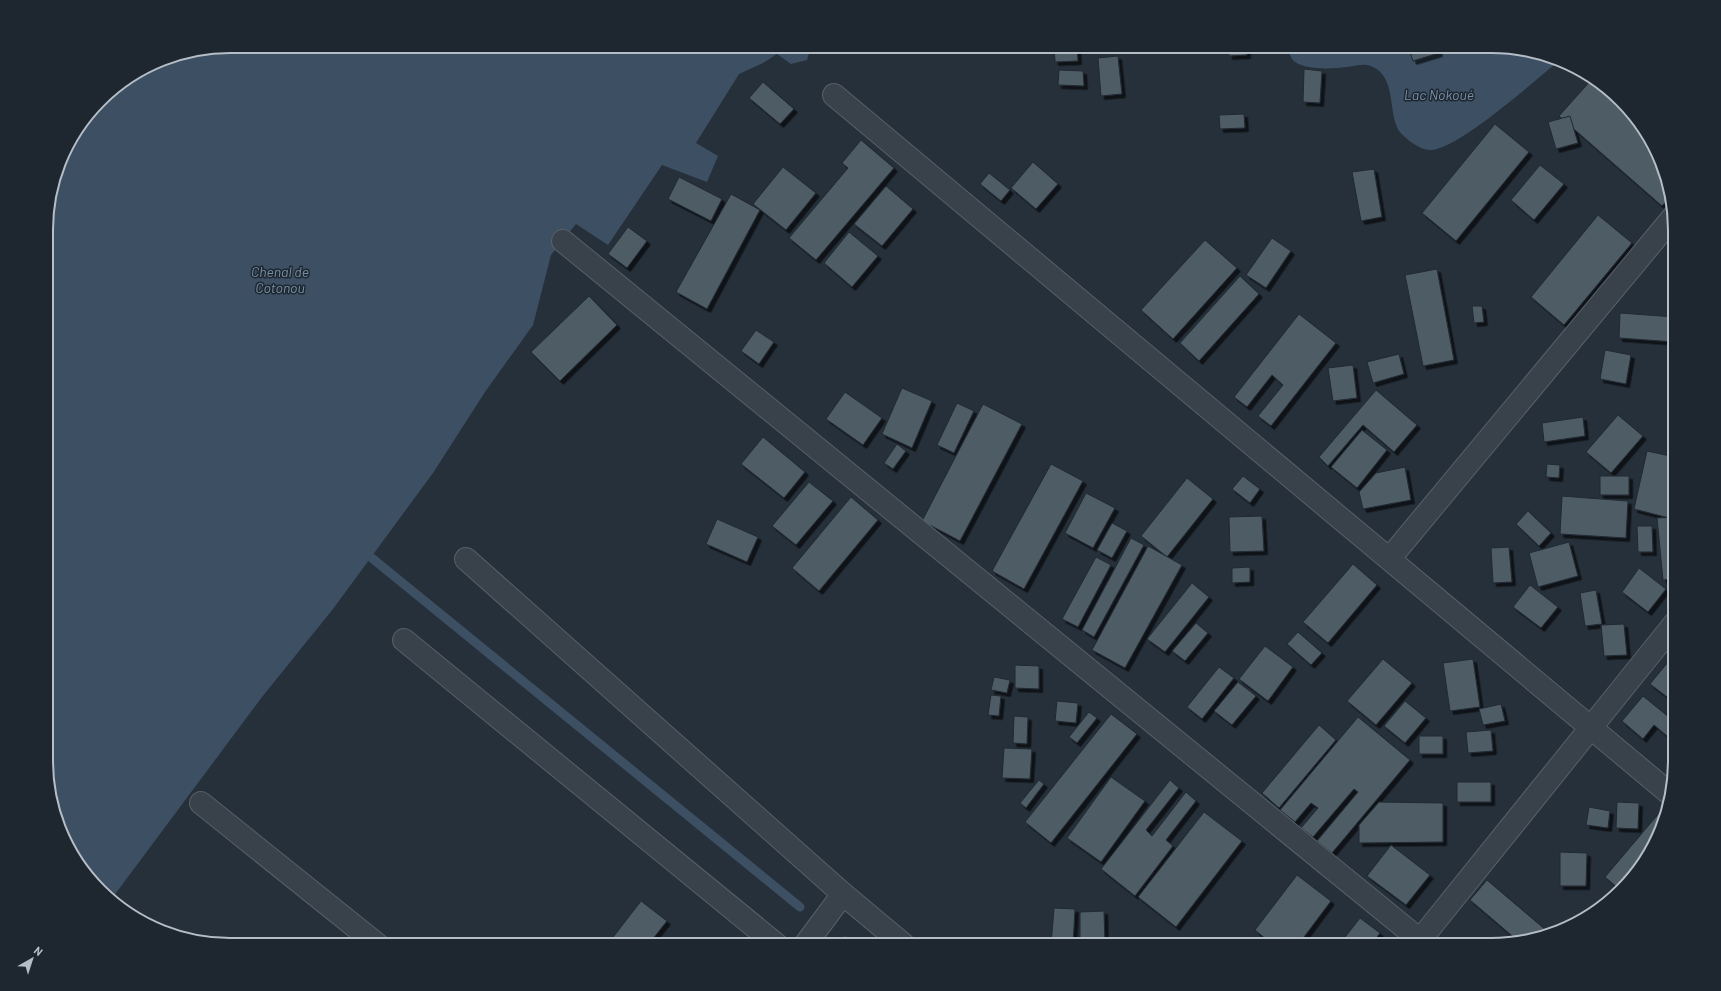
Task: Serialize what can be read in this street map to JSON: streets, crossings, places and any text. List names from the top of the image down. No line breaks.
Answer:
{"water":["Lac Nokoué","Chenal de Cotonou"],"north":"top right"}
